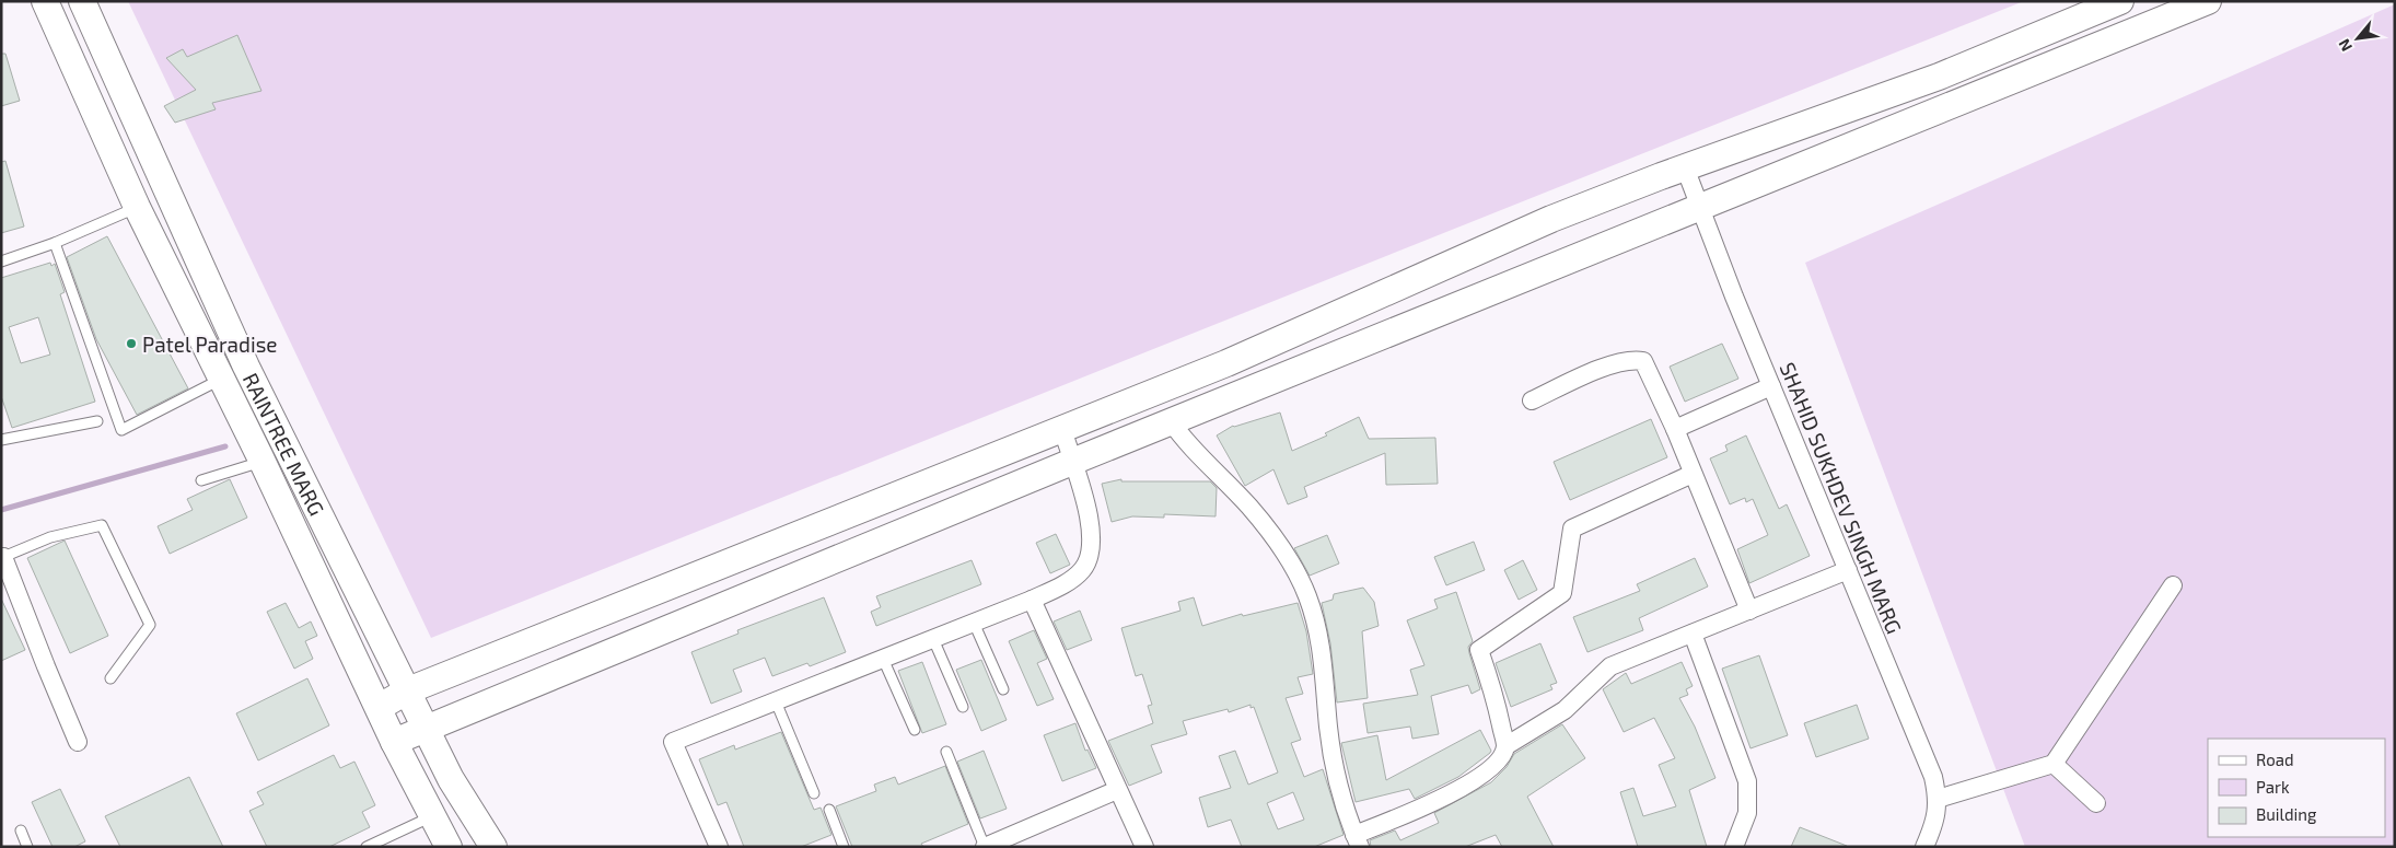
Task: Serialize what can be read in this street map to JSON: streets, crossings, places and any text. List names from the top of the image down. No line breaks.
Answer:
{"streets":{"main road":["RAINTREE MARG"],"street":["SHAHID SUKHDEV SINGH MARG"]},"places":["Patel Paradise"],"legend":["Road","Park","Building"],"north":"bottom left"}
